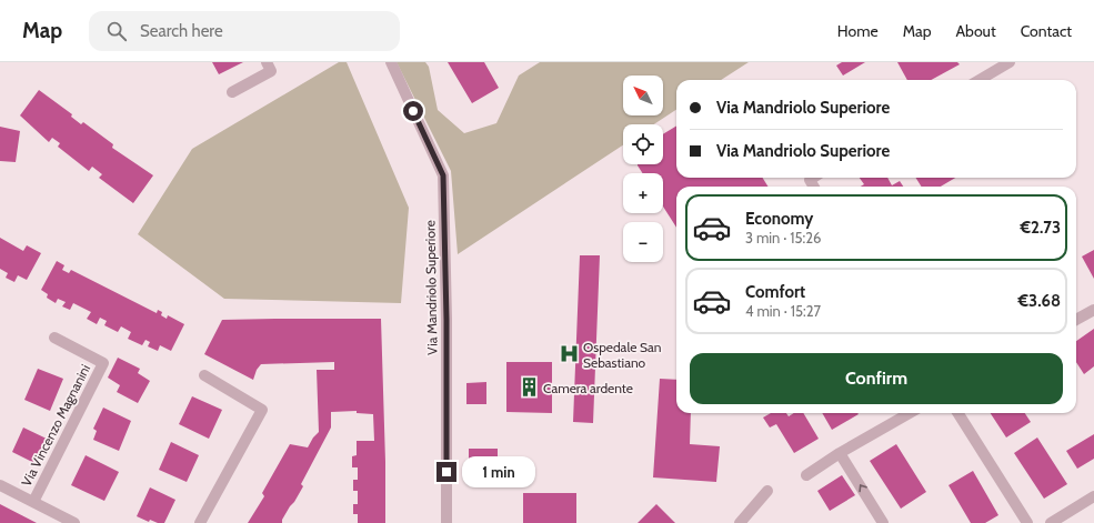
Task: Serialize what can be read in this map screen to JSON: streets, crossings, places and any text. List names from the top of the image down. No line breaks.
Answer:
{"streets":{"street":["Via Mandriolo Superiore","Via Vincenzo Magnanini"]},"places":{"hospital":["Ospedale San Sebastiano"],"building":["Camera ardente"]},"north":"top left","page":{"header":"Map","search":"Search here","nav":["Home","Map","About","Contact"],"map_buttons":["+","−"],"banner":["Via Mandriolo Superiore","Via Mandriolo Superiore"],"list":[{"name":"Economy","note":"3 min · 15:26","value":"€2.73"},{"name":"Comfort","note":"4 min · 15:27","value":"€3.68"}],"buttons":"Confirm","bubble":"1 min"}}
